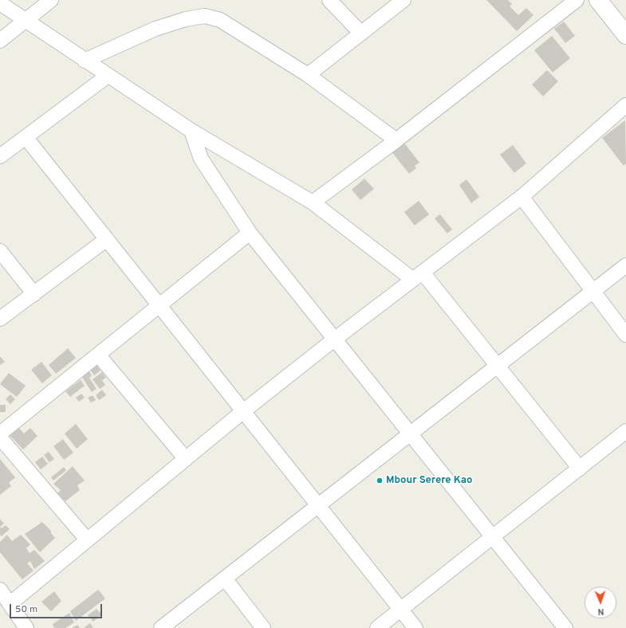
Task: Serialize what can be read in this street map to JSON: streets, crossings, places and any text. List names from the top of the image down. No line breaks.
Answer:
{"places":["Mbour Serere Kao"],"scale_bar":"50 m","north":"bottom"}
